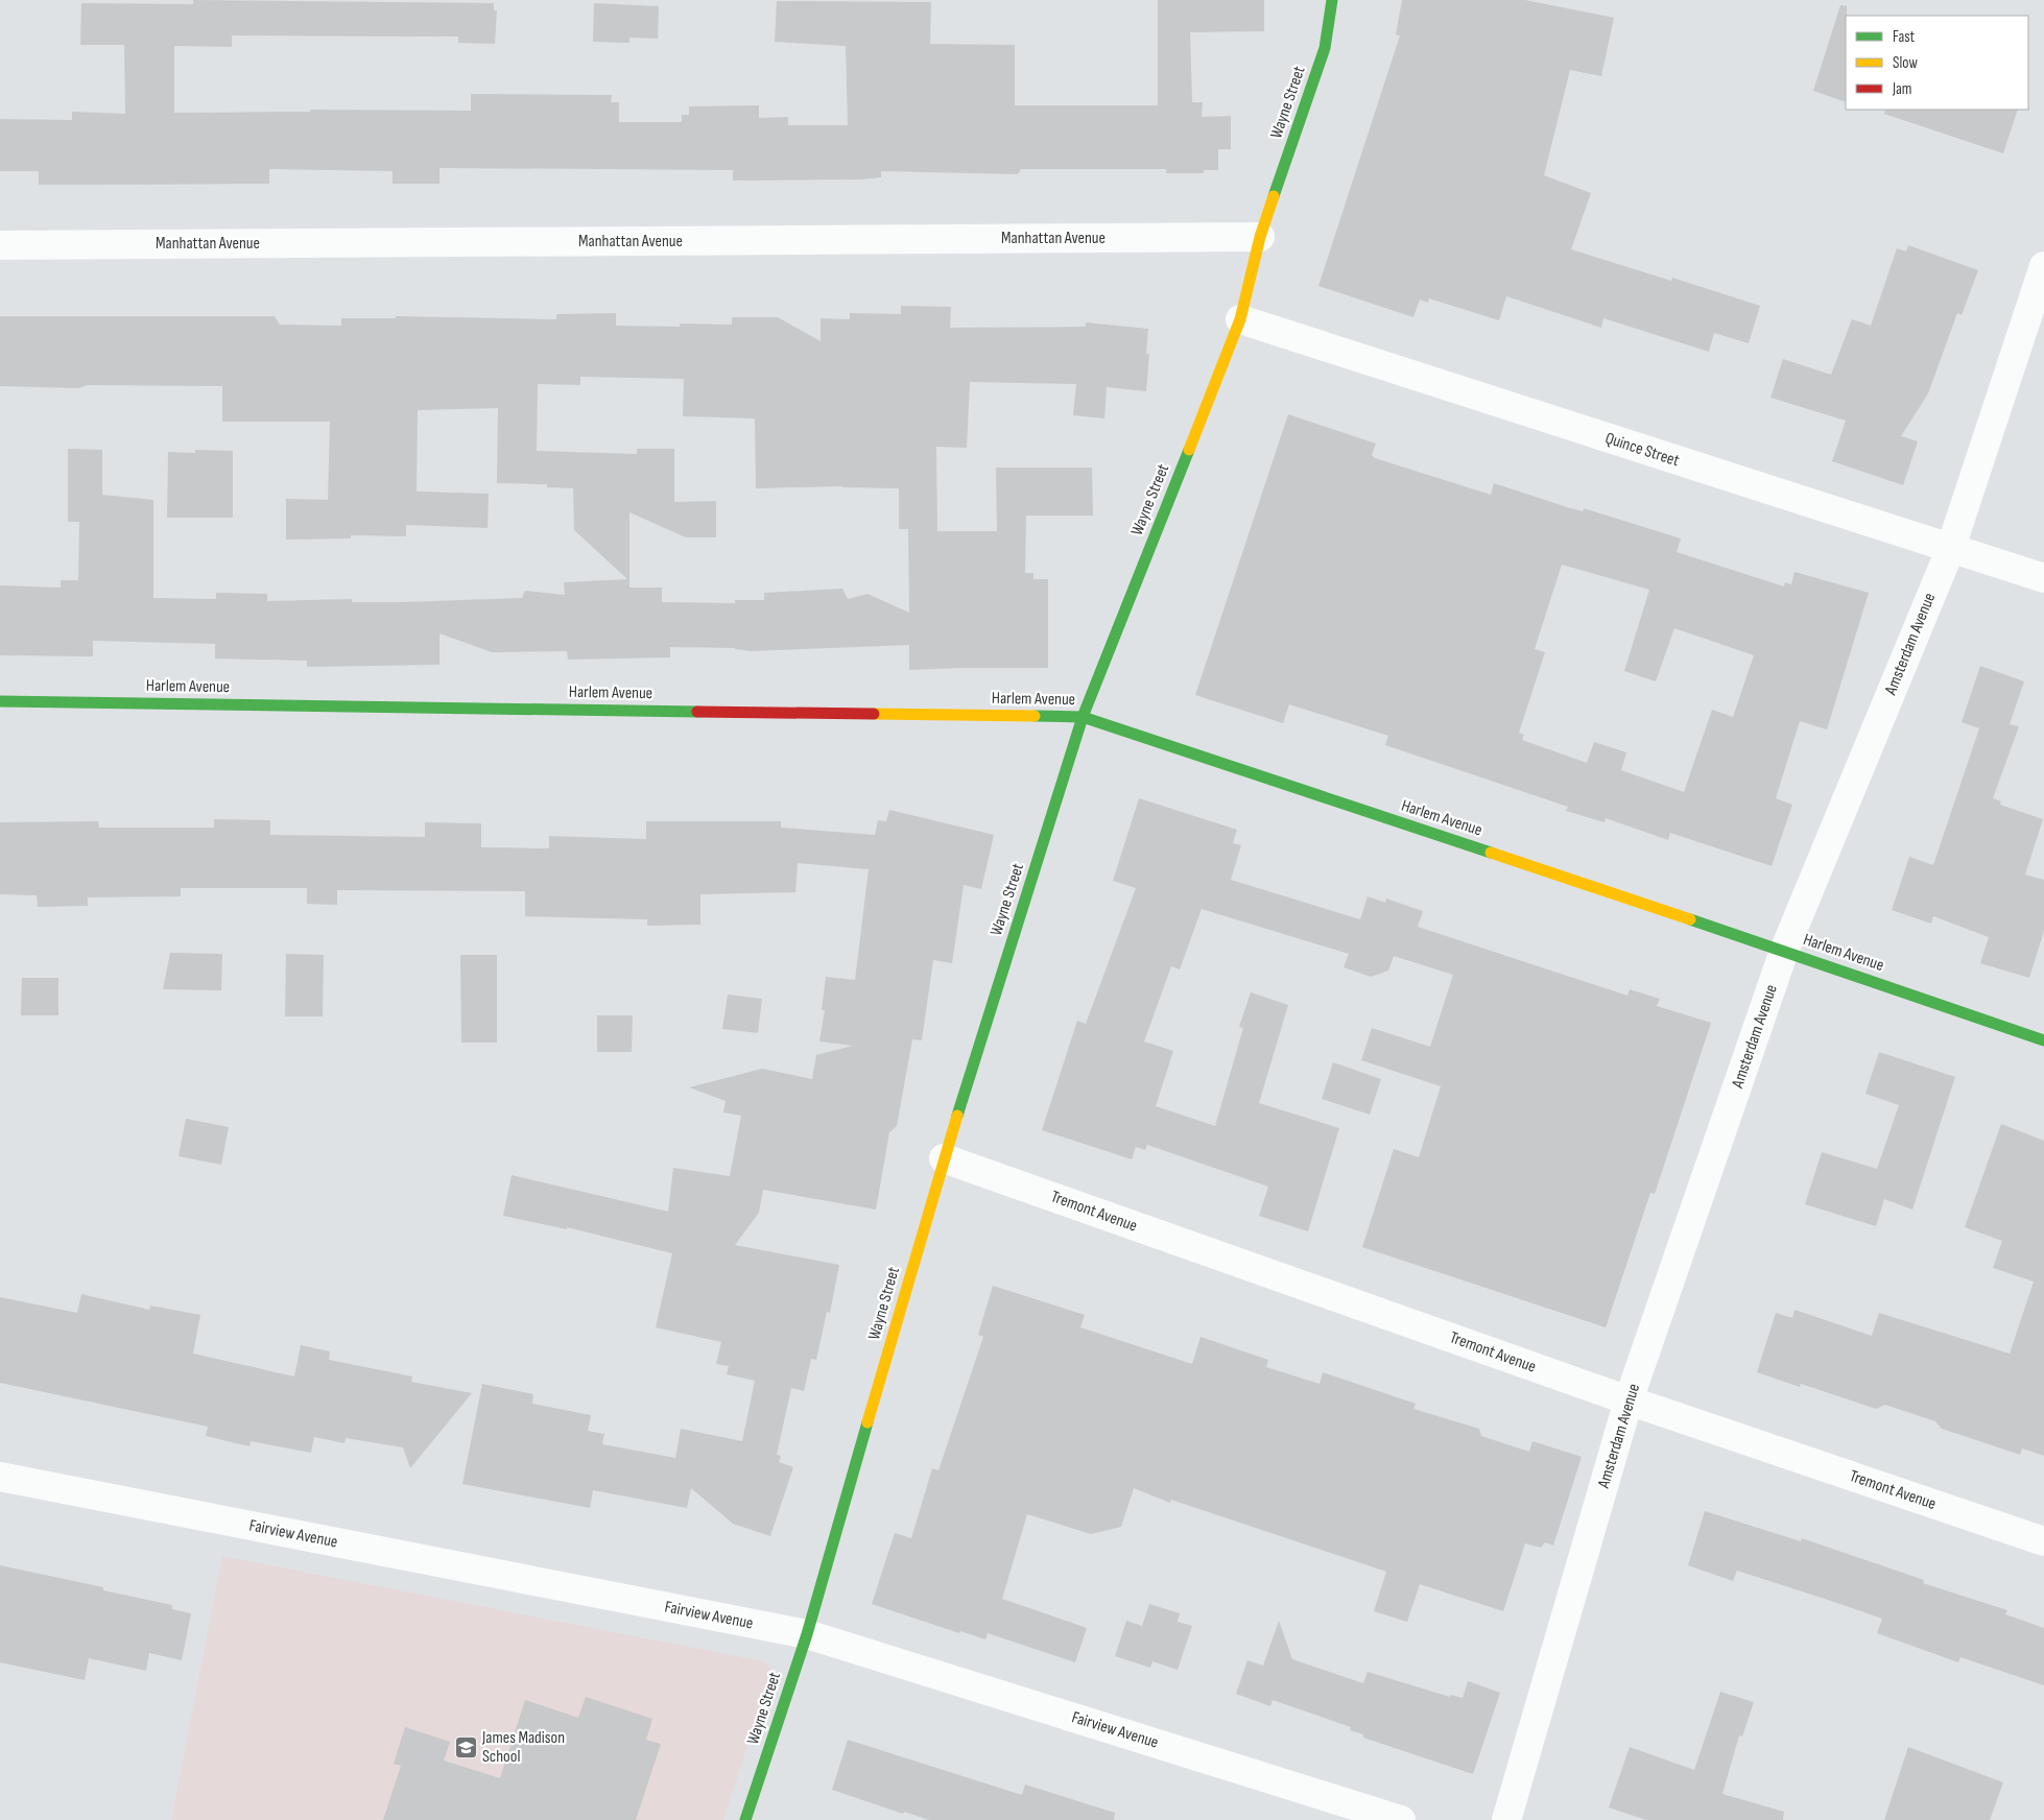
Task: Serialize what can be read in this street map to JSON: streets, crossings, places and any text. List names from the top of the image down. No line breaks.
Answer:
{"streets":{"street":["Wayne Street","Manhattan Avenue","Quince Street","Amsterdam Avenue","Harlem Avenue","Tremont Avenue","Fairview Avenue"]},"crossings":[["Wayne Street","Manhattan Avenue"],["Wayne Street","Quince Street"],["Wayne Street","Harlem Avenue"],["Wayne Street","Tremont Avenue"],["Wayne Street","Fairview Avenue"],["Quince Street","Amsterdam Avenue"],["Amsterdam Avenue","Harlem Avenue"],["Amsterdam Avenue","Tremont Avenue"]],"places":{"school or university":["James Madison School"]},"legend":["Fast","Slow","Jam"]}
